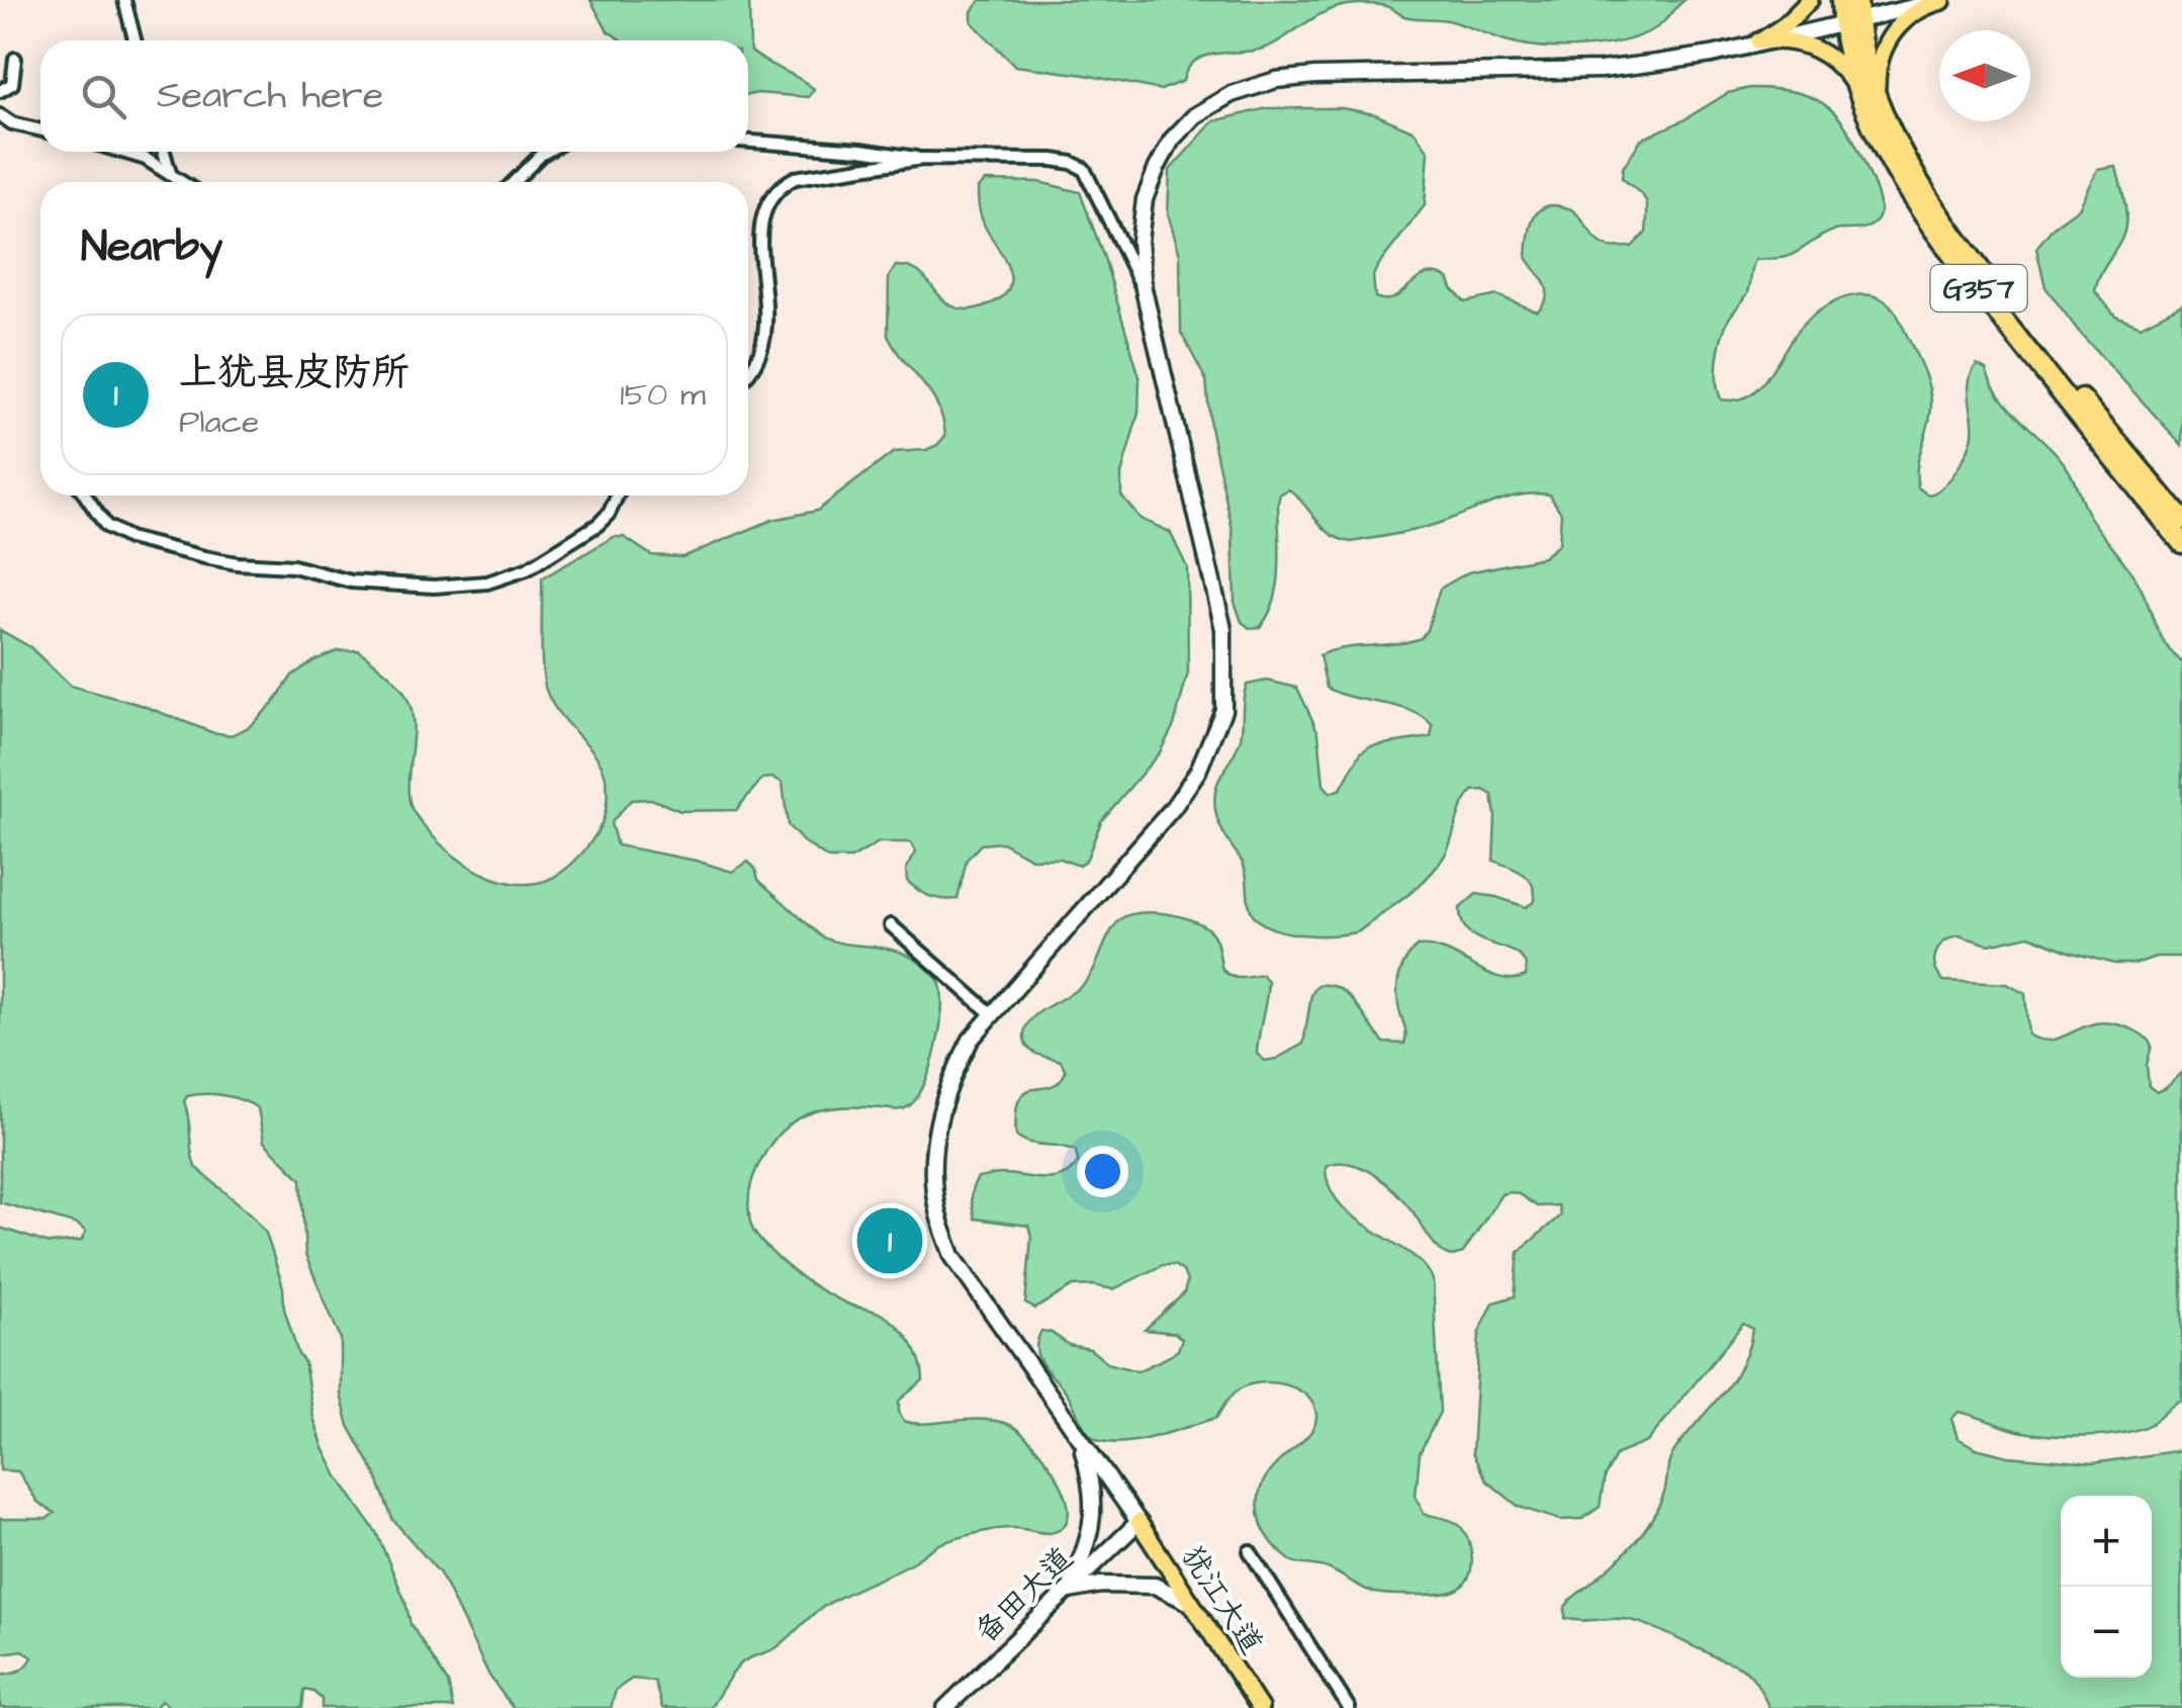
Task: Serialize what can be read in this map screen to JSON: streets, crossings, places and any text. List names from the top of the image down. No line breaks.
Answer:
{"streets":{"highway":["G357"],"main road":["备田大道","犹江大道"]},"crossings":[["备田大道","犹江大道"]],"north":"left","page":{"search":"Search here","heading":"Nearby","list":[{"mark":"1","name":"上犹县皮防所","note":"Place","value":"150 m"}],"pins":"1","map_buttons":["+","−"]}}
